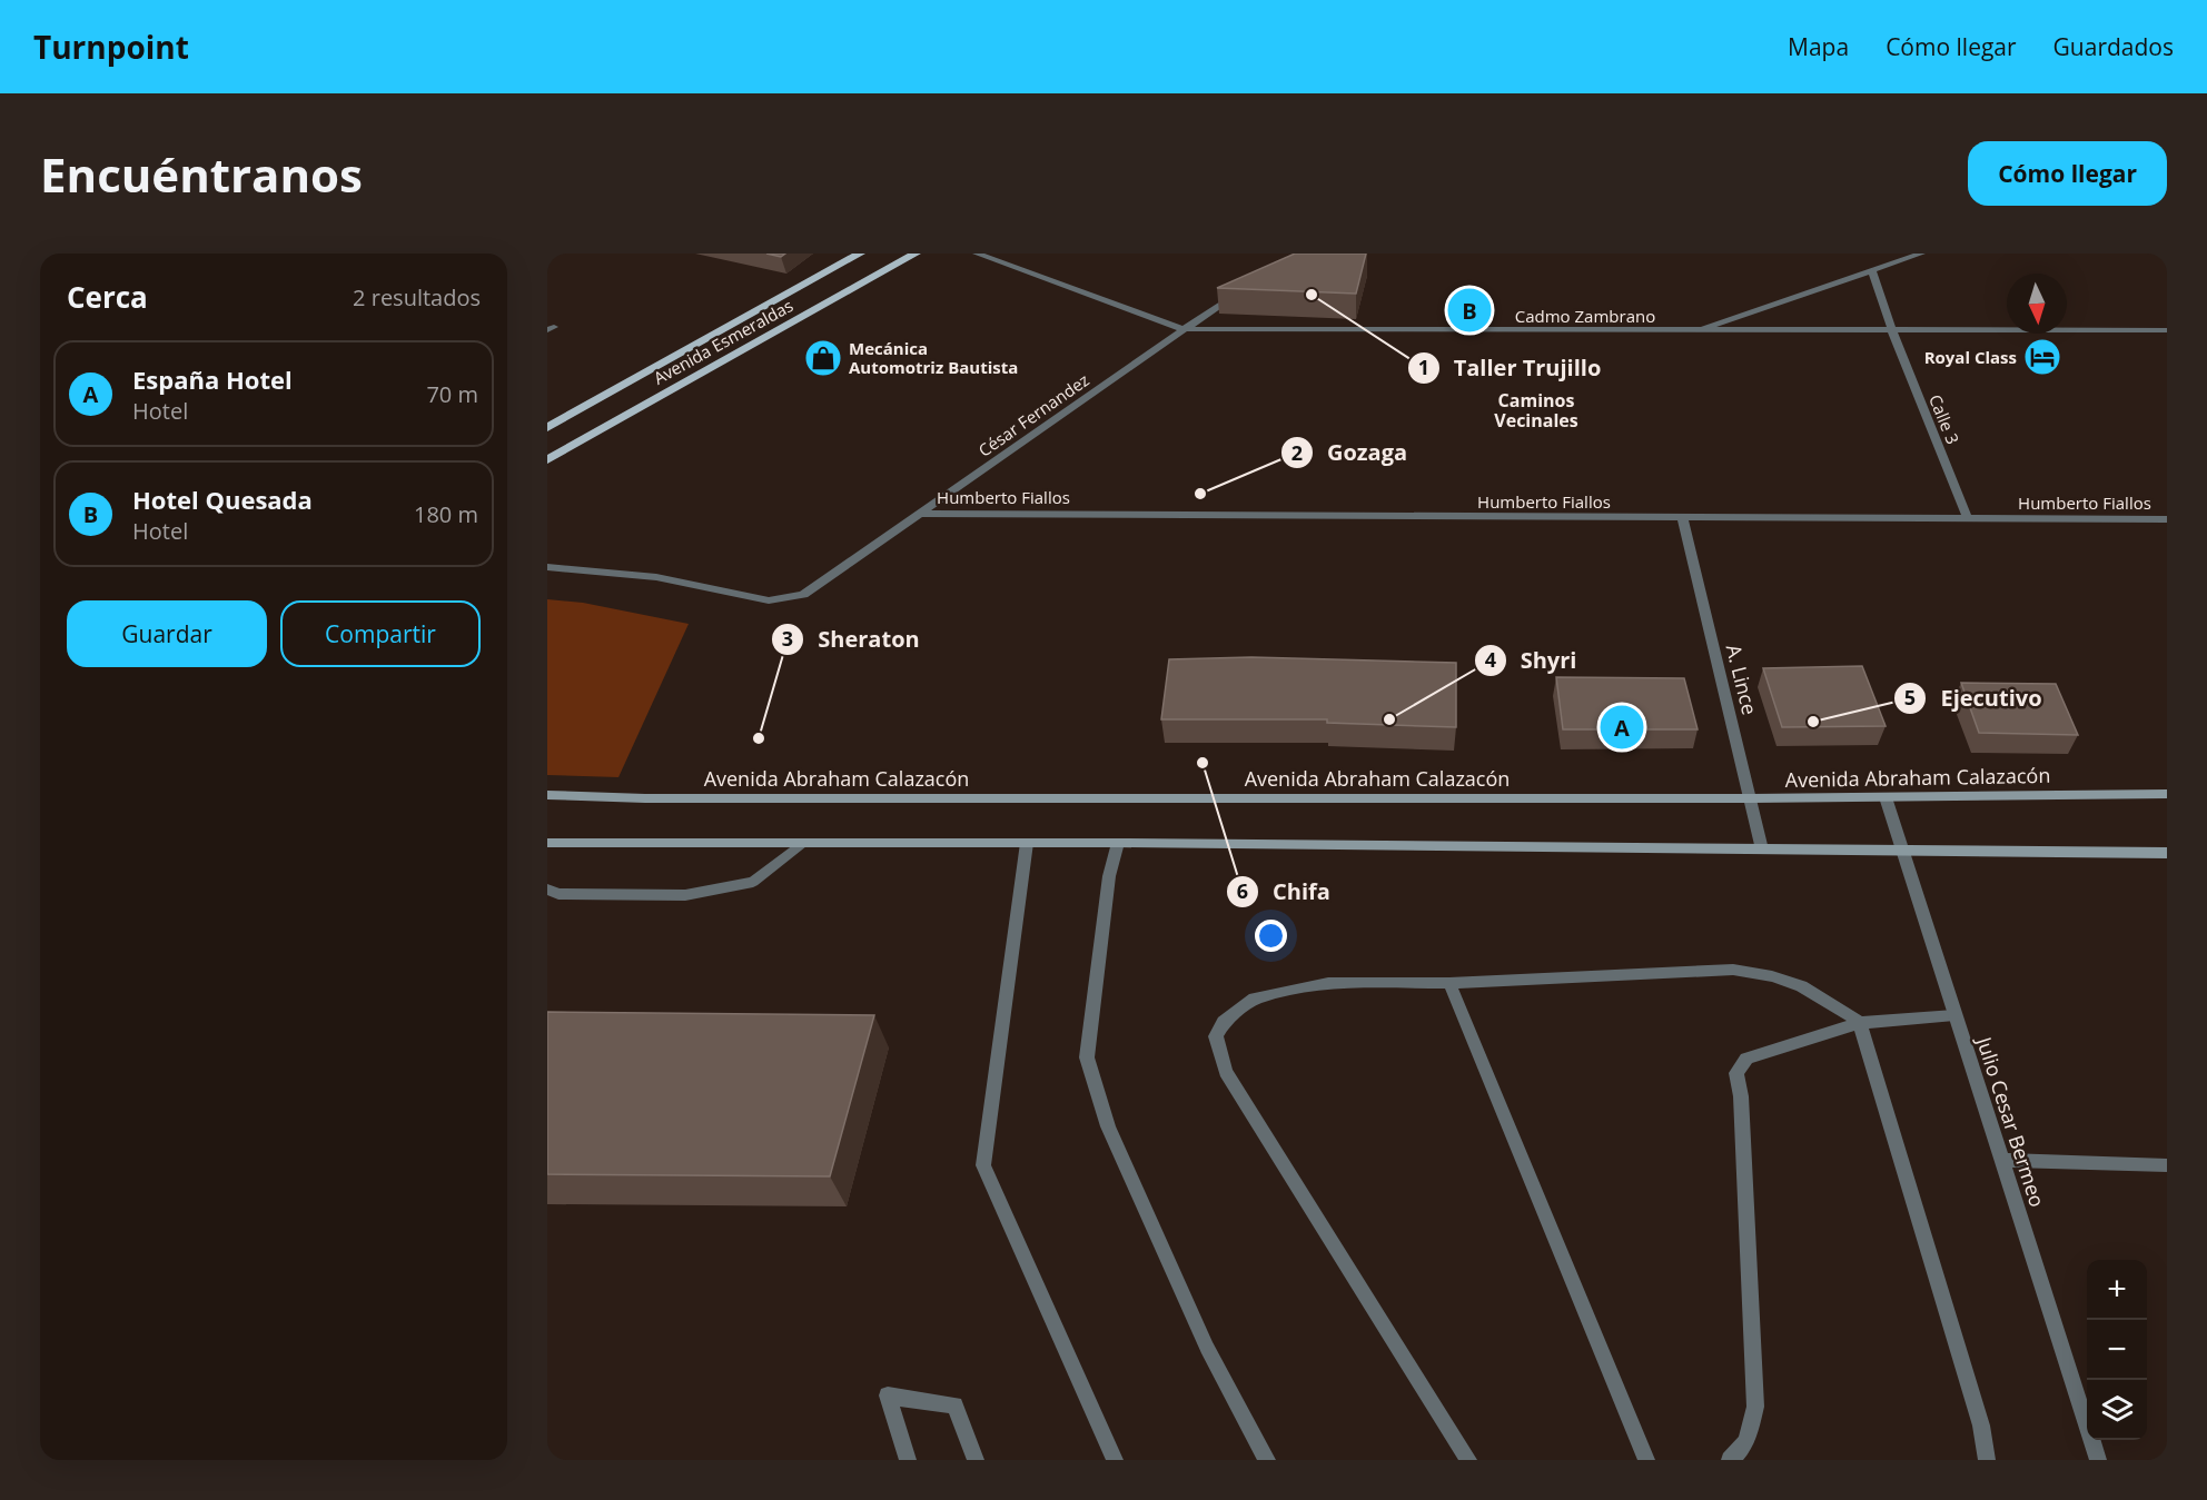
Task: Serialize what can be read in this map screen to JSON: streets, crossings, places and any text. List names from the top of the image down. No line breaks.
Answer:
{"streets":{"main road":["Avenida Esmeraldas","Avenida Abraham Calazacón"],"street":["Cadmo Zambrano","César Fernandez","Calle 3","Humberto Fiallos","A. Lince","Julio Cesar Bermeo"]},"crossings":[["Cadmo Zambrano","César Fernandez"],["Cadmo Zambrano","Calle 3"],["César Fernandez","Humberto Fiallos"],["Calle 3","Humberto Fiallos"],["Humberto Fiallos","A. Lince"],["A. Lince","Avenida Abraham Calazacón"],["Avenida Abraham Calazacón","Julio Cesar Bermeo"]],"districts":["Caminos Vecinales"],"places":{"other":["Taller Trujillo","Gozaga","Shyri","Ejecutivo","Sheraton","Chifa"],"hotel":["Royal Class"],"shop":["Mecánica Automotriz Bautista"]},"north":"bottom","page":{"header":"Turnpoint","nav":["Mapa","Cómo llegar","Guardados"],"buttons":["Cómo llegar",["Guardar","Compartir"]],"title":"Encuéntranos","heading":["Cerca","2 resultados"],"pins":["B","A"],"list":[{"mark":"A","name":"España Hotel","note":"Hotel","value":"70 m"},{"mark":"B","name":"Hotel Quesada","note":"Hotel","value":"180 m"}],"map_buttons":["+","−"]}}
